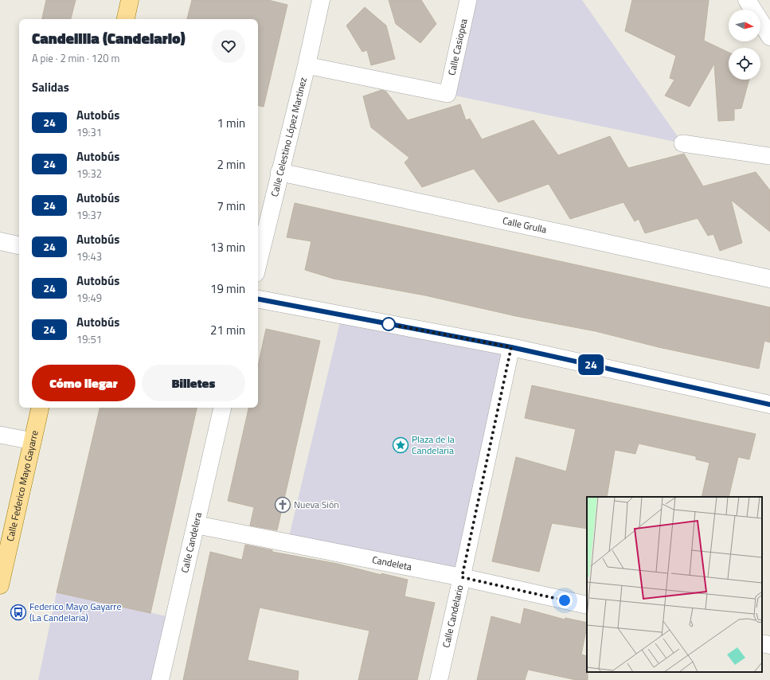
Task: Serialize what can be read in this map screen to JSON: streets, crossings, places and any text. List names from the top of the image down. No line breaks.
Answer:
{"streets":{"main road":["Calle Federico Mayo Gayarre"],"street":["Calle Casiopea","Calle Celestino López Martinez","Calle Grulla","Calle Candelera","Candeleta","Calle Candelario"]},"crossings":[["Calle Casiopea","Calle Celestino López Martinez"],["Calle Celestino López Martinez","Calle Grulla"],["Calle Candelera","Candeleta"],["Candeleta","Calle Candelario"]],"places":{"place":["Plaza de la Candelaria"],"church":["Nueva Sión"],"bus stop":["Federico Mayo Gayarre (La Candelaria)"]},"lines":["bus line 24"],"north":"right","page":{"on_map":"24","heading":[["Candelilla (Candelario)","A pie · 2 min · 120 m"],"Salidas"],"list":[{"mark":"24","name":"Autobús","note":"19:31","value":"1 min"},{"mark":"24","name":"Autobús","note":"19:32","value":"2 min"},{"mark":"24","name":"Autobús","note":"19:37","value":"7 min"},{"mark":"24","name":"Autobús","note":"19:43","value":"13 min"},{"mark":"24","name":"Autobús","note":"19:49","value":"19 min"},{"mark":"24","name":"Autobús","note":"19:51","value":"21 min"}],"buttons":["Cómo llegar","Billetes"]}}
